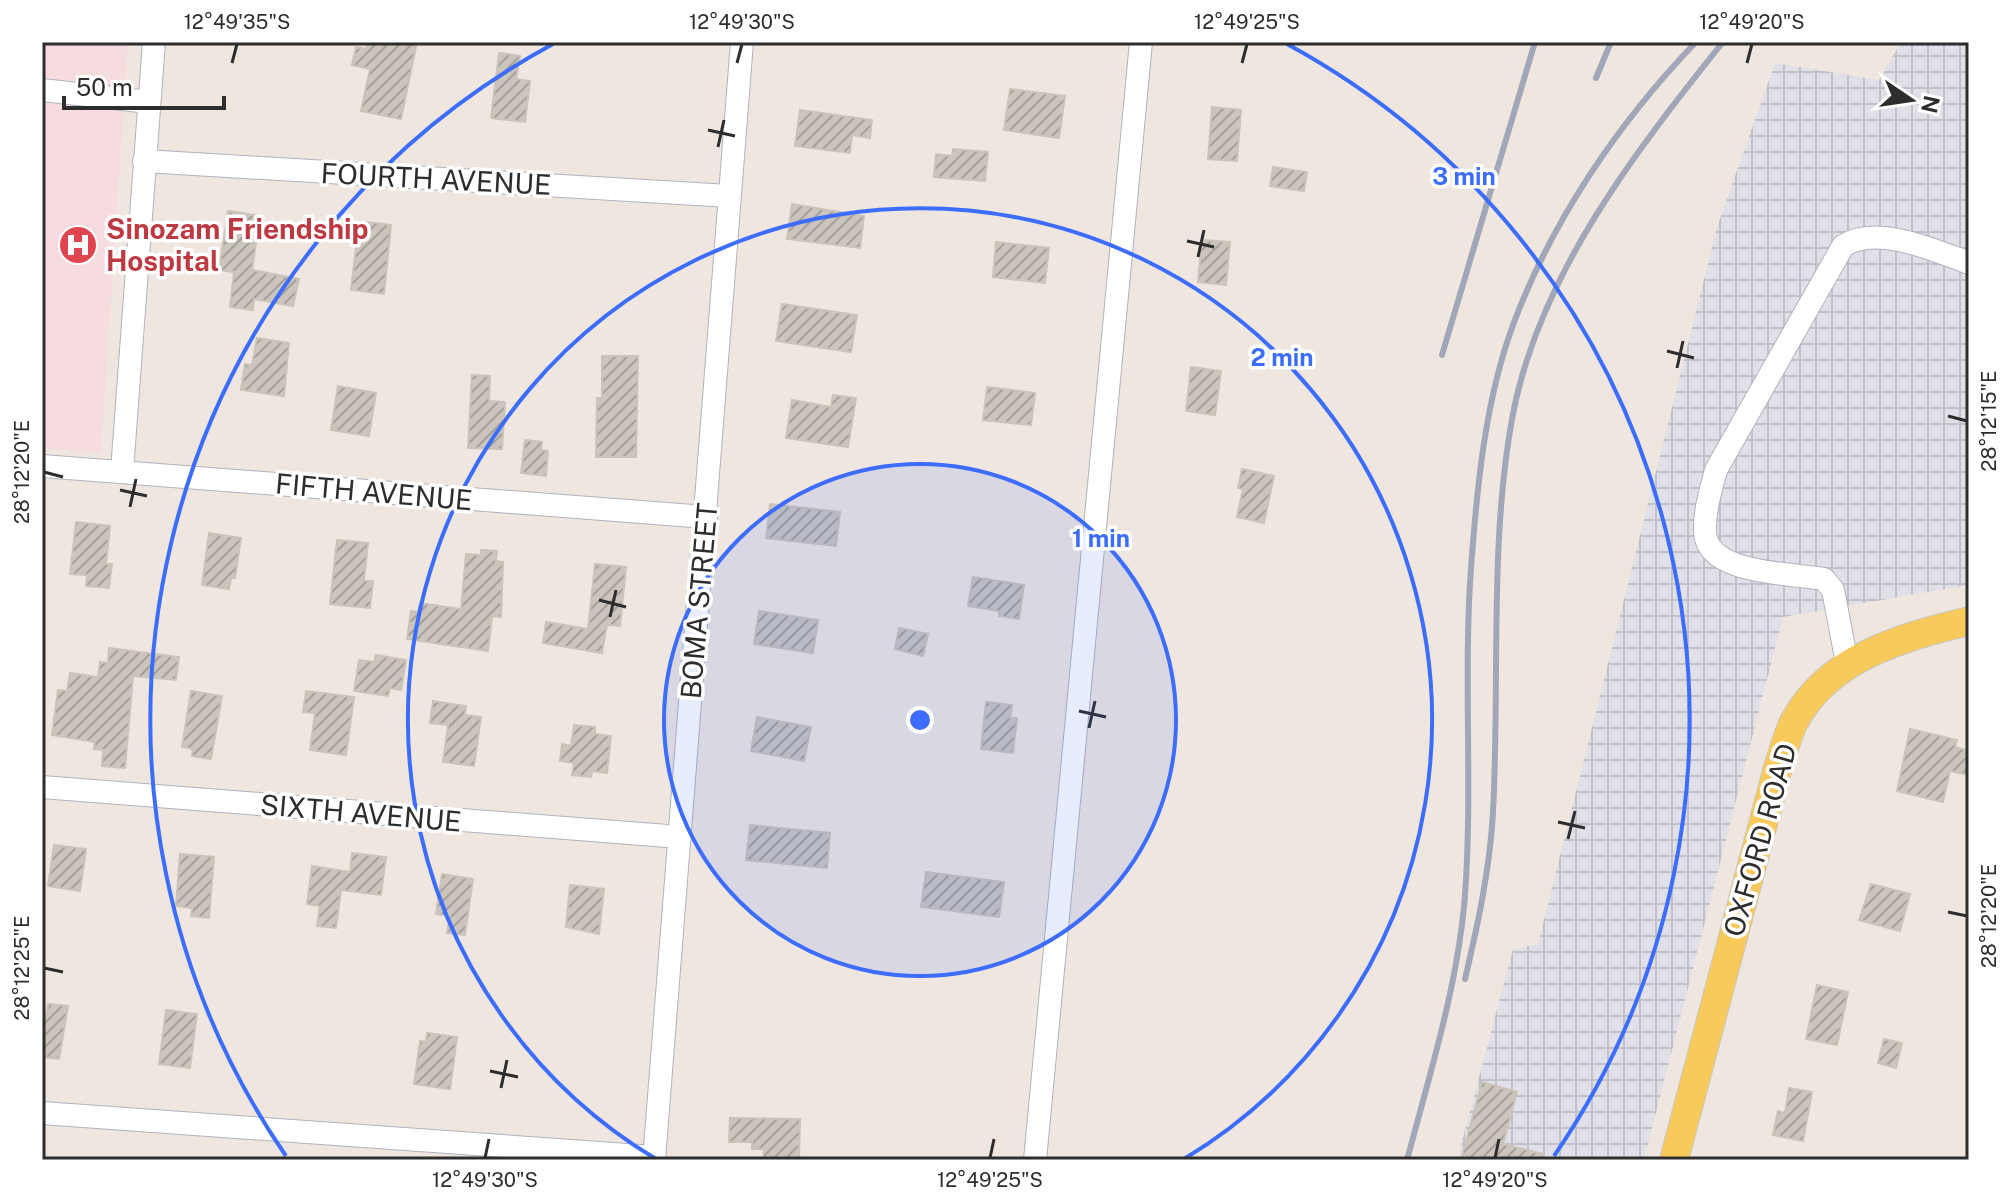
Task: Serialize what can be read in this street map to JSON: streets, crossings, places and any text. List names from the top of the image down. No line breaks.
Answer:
{"streets":{"main road":["OXFORD ROAD"],"street":["FOURTH AVENUE","FIFTH AVENUE","BOMA STREET","SIXTH AVENUE"]},"crossings":[["FOURTH AVENUE","BOMA STREET"],["FIFTH AVENUE","BOMA STREET"],["BOMA STREET","SIXTH AVENUE"]],"places":{"hospital":["Sinozam Friendship Hospital"]},"scale_bar":"50 m","north":"right","coordinates":["12°49'35\"S","12°49'30\"S","12°49'25\"S","12°49'20\"S","28°12'15\"E","28°12'20\"E","28°12'25\"E"],"rings":["3 min","2 min","1 min"]}
